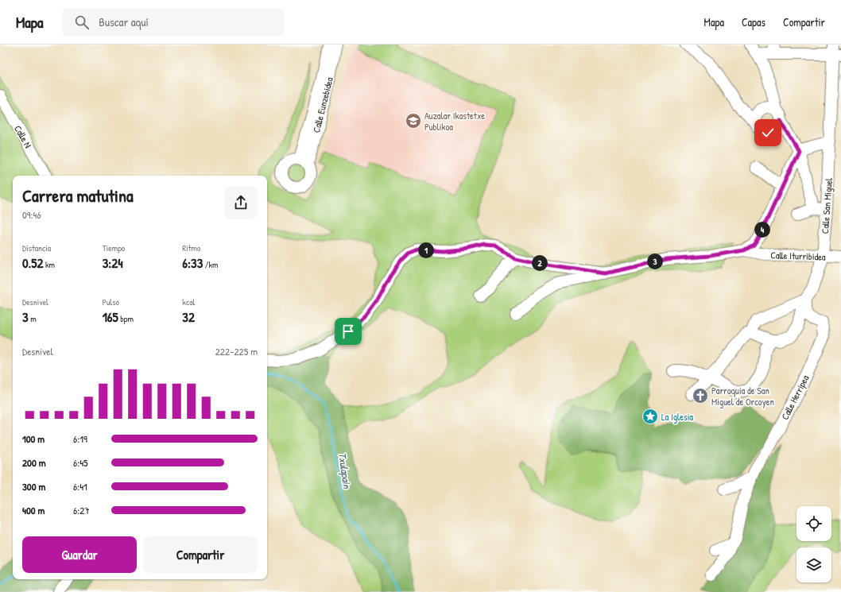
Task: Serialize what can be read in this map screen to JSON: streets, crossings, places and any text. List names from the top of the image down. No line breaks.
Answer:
{"streets":{"street":["Calle Eunzebidea","Calle N","Calle San Miguel","Calle Iturribidea","Calle Herripea"]},"crossings":[["Calle San Miguel","Calle Iturribidea"],["Calle San Miguel","Calle Herripea"]],"water":["Txulapain"],"places":{"school or university":["Auzalar Ikastetxe Publikoa"],"church":["Parroquia de San Miguel de Orcoyen"],"place":["La Iglesia"]},"page":{"header":"Mapa","search":"Buscar aquí","nav":["Mapa","Capas","Compartir"],"heading":["Carrera matutina","09:46"],"pins":["4","1","3","2"],"stats":[["Distancia","0.52 km"],["Tiempo","3:24"],["Ritmo","6:33 /km"],["Desnivel","3 m"],["Pulso","165 bpm"],["kcal","32"]],"chart":["Desnivel","222–225 m"],"list":[{"name":"100 m","note":"6:19"},{"name":"200 m","note":"6:45"},{"name":"300 m","note":"6:41"},{"name":"400 m","note":"6:27"}],"buttons":["Guardar","Compartir"]}}
